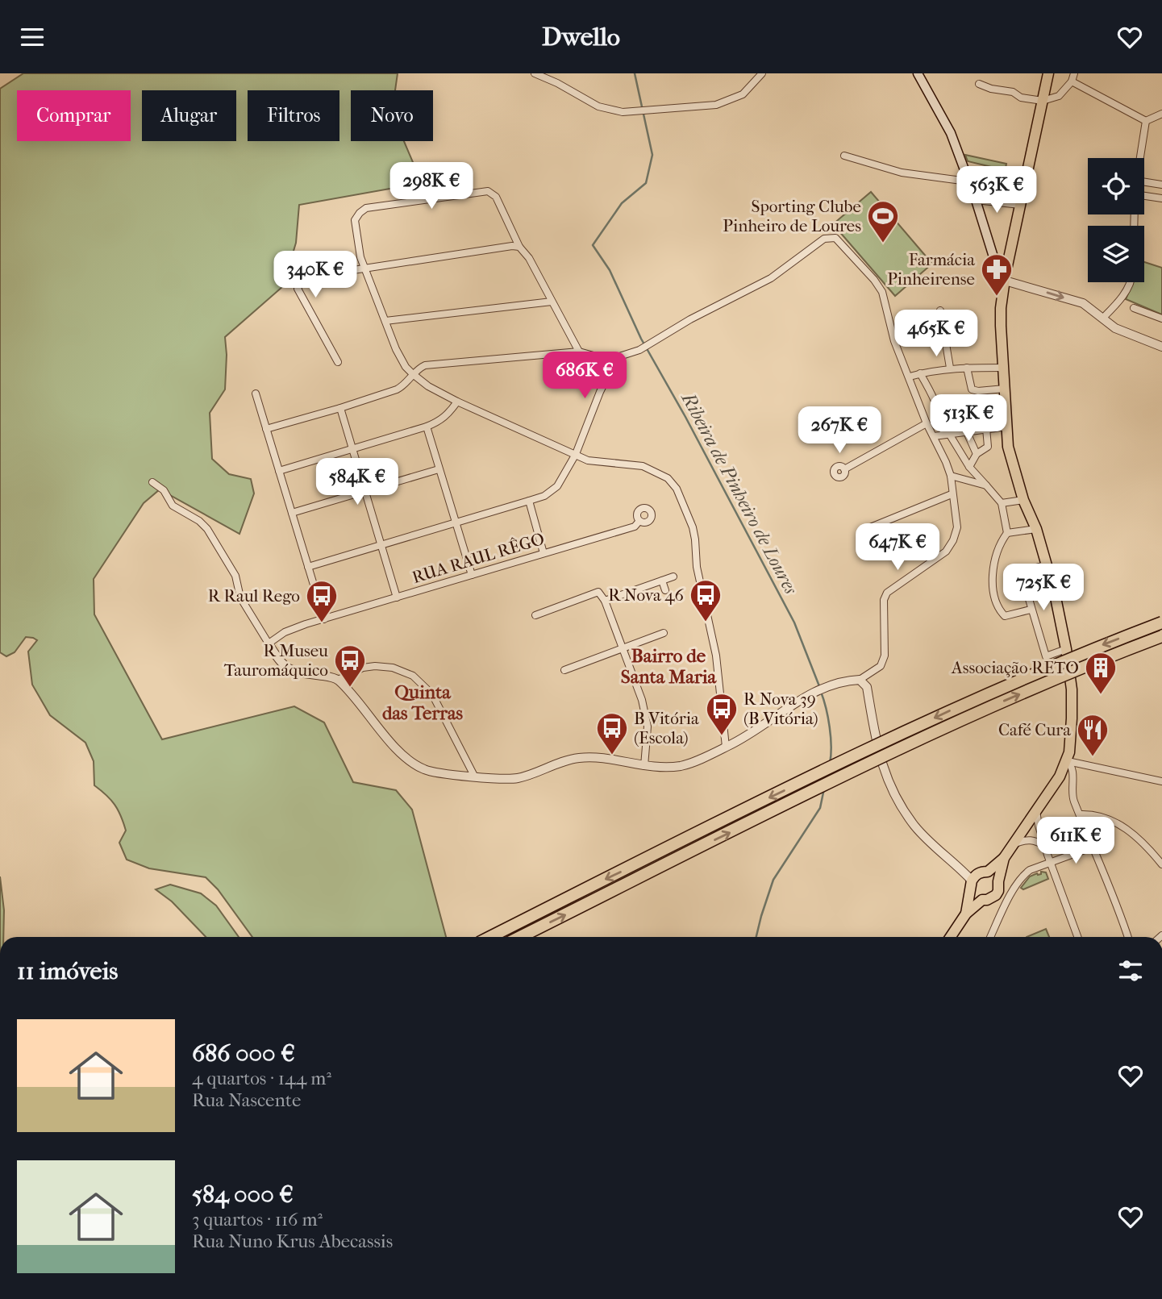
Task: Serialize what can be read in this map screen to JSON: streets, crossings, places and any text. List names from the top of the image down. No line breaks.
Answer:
{"streets":{"street":["RUA RAUL RÊGO"]},"districts":["Bairro de Santa Maria","Quinta das Terras"],"water":["Ribeira de Pinheiro de Loures"],"places":{"sports":["Sporting Clube Pinheiro de Loures"],"pharmacy":["Farmácia Pinheirense"],"bus stop":["R Nova 46","R Raul Rego","R Museu Tauromáquico","R Nova 39 (B Vitória)","B Vitória (Escola)"],"building":["Associação RETO"],"restaurant":["Café Cura"]},"page":{"header":"Dwello","chip":["Comprar","Alugar","Filtros","Novo"],"price":["298K €","563K €","340K €","465K €","686K €","513K €","267K €","584K €","647K €","725K €","611K €"],"heading":"11 imóveis","list":[{"name":"686 000 €","note":"4 quartos · 144 m² · Rua Nascente"},{"name":"584 000 €","note":"3 quartos · 116 m² · Rua Nuno Krus Abecassis"}]}}
